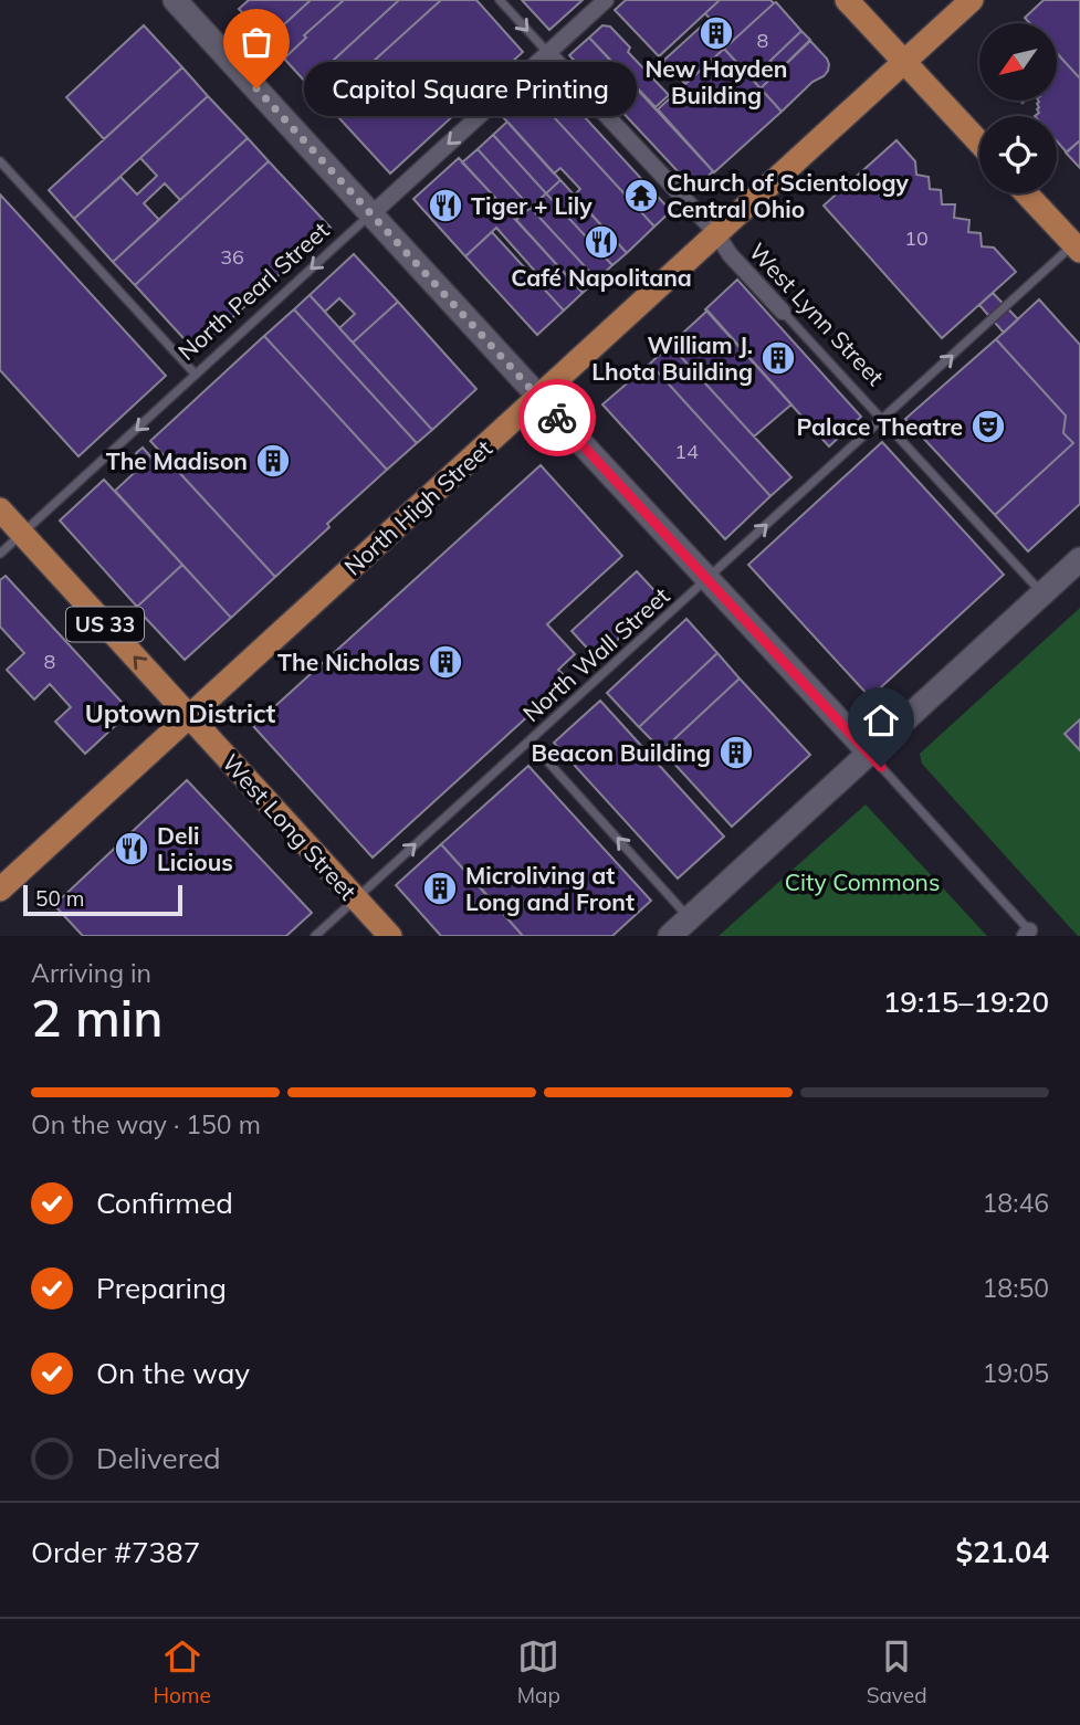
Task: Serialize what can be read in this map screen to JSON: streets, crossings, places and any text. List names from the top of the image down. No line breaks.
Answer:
{"streets":{"main road":["North High Street","US 33","West Long Street"],"street":["North Pearl Street","West Lynn Street"],"lane":["North Wall Street"]},"crossings":[["North Pearl Street","West Lynn Street"],["North Pearl Street","US 33"],["West Lynn Street","North High Street"],["West Lynn Street","North Wall Street"],["North High Street","US 33"],["North High Street","West Long Street"],["US 33","West Long Street"],["North Wall Street","West Long Street"]],"one_way":["North Pearl Street","North Wall Street"],"districts":["Uptown District"],"parks":["City Commons"],"places":{"building":["New Hayden Building","William J. Lhota Building","The Madison","The Nicholas","Beacon Building","Microliving at Long and Front"],"other":["Capitol Square Printing"],"temple":["Church of Scientology Central Ohio"],"restaurant":["Tiger + Lily","Café Napolitana","Deli Licious"],"theatre":["Palace Theatre"]},"house_numbers":["8","10","36","14","8"],"scale_bar":"50 m","north":"bottom left","page":{"bubble":"Capitol Square Printing","scale":"50 m","heading":["2 min","Arriving in","19:15–19:20"],"panel":["Order #7387","$21.04"],"bar":"On the way · 150 m","list":[["Confirmed","18:46"],["Preparing","18:50"],["On the way","19:05"],"Delivered"],"tabs":["Home","Map","Saved"]}}
